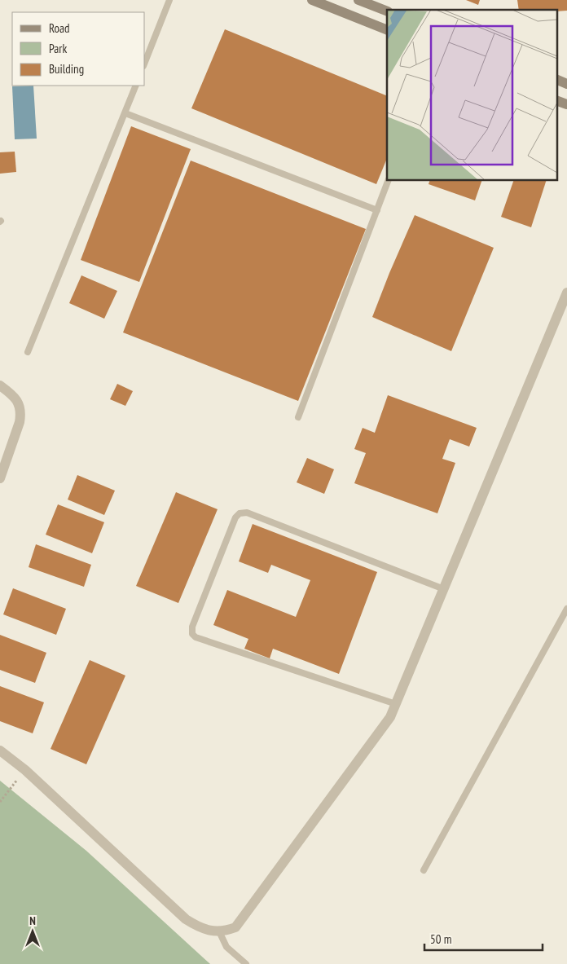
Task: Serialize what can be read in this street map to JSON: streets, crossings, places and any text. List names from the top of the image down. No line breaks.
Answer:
{"legend":["Road","Park","Building"],"scale_bar":"50 m","north":"top"}
